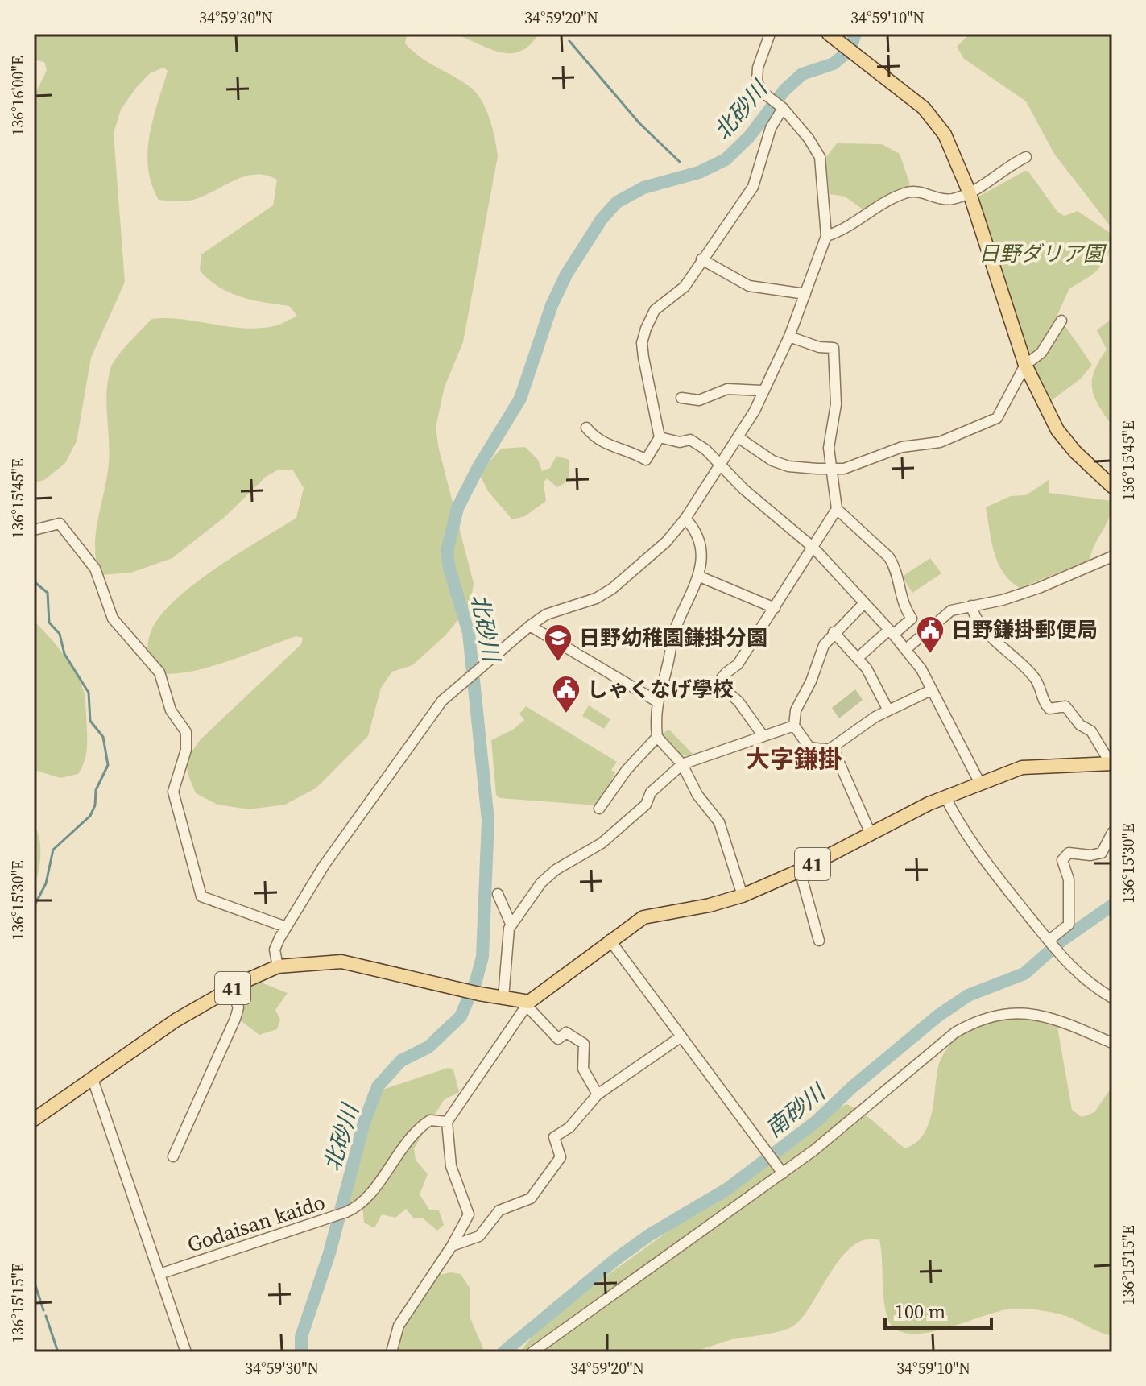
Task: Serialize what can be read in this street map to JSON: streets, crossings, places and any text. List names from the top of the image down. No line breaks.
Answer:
{"streets":{"main road":["41"],"street":["Godaisan kaido"]},"districts":["大字鎌掛"],"water":["北砂川","南砂川"],"parks":["日野ダリア園"],"places":{"public building":["日野鎌掛郵便局","しゃくなげ學校"],"school or university":["日野幼稚園鎌掛分園"]},"scale_bar":"100 m","coordinates":["34°59'30\"N","34°59'20\"N","34°59'10\"N","136°16'00\"E","136°15'45\"E","136°15'30\"E","136°15'15\"E"]}
